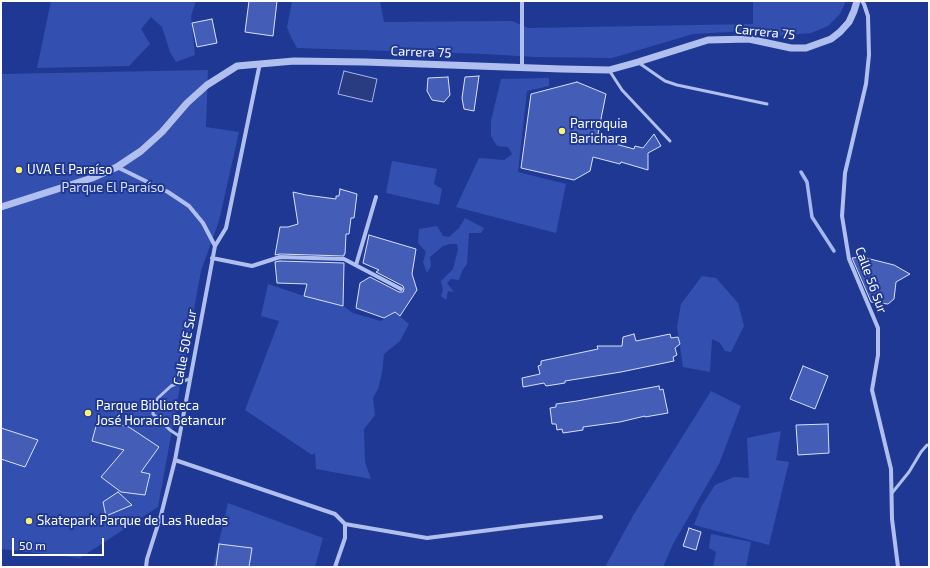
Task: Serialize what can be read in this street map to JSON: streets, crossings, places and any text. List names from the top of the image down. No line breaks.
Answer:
{"streets":{"street":["Carrera 75","Calle 56 Sur","Calle 50E Sur"]},"crossings":[["Carrera 75","Calle 50E Sur"]],"parks":["Parque El Paraíso"],"places":["Parroquia Barichara","UVA El Paraíso","Parque Biblioteca José Horacio Betancur","Skatepark Parque de Las Ruedas"],"scale_bar":"50 m"}
